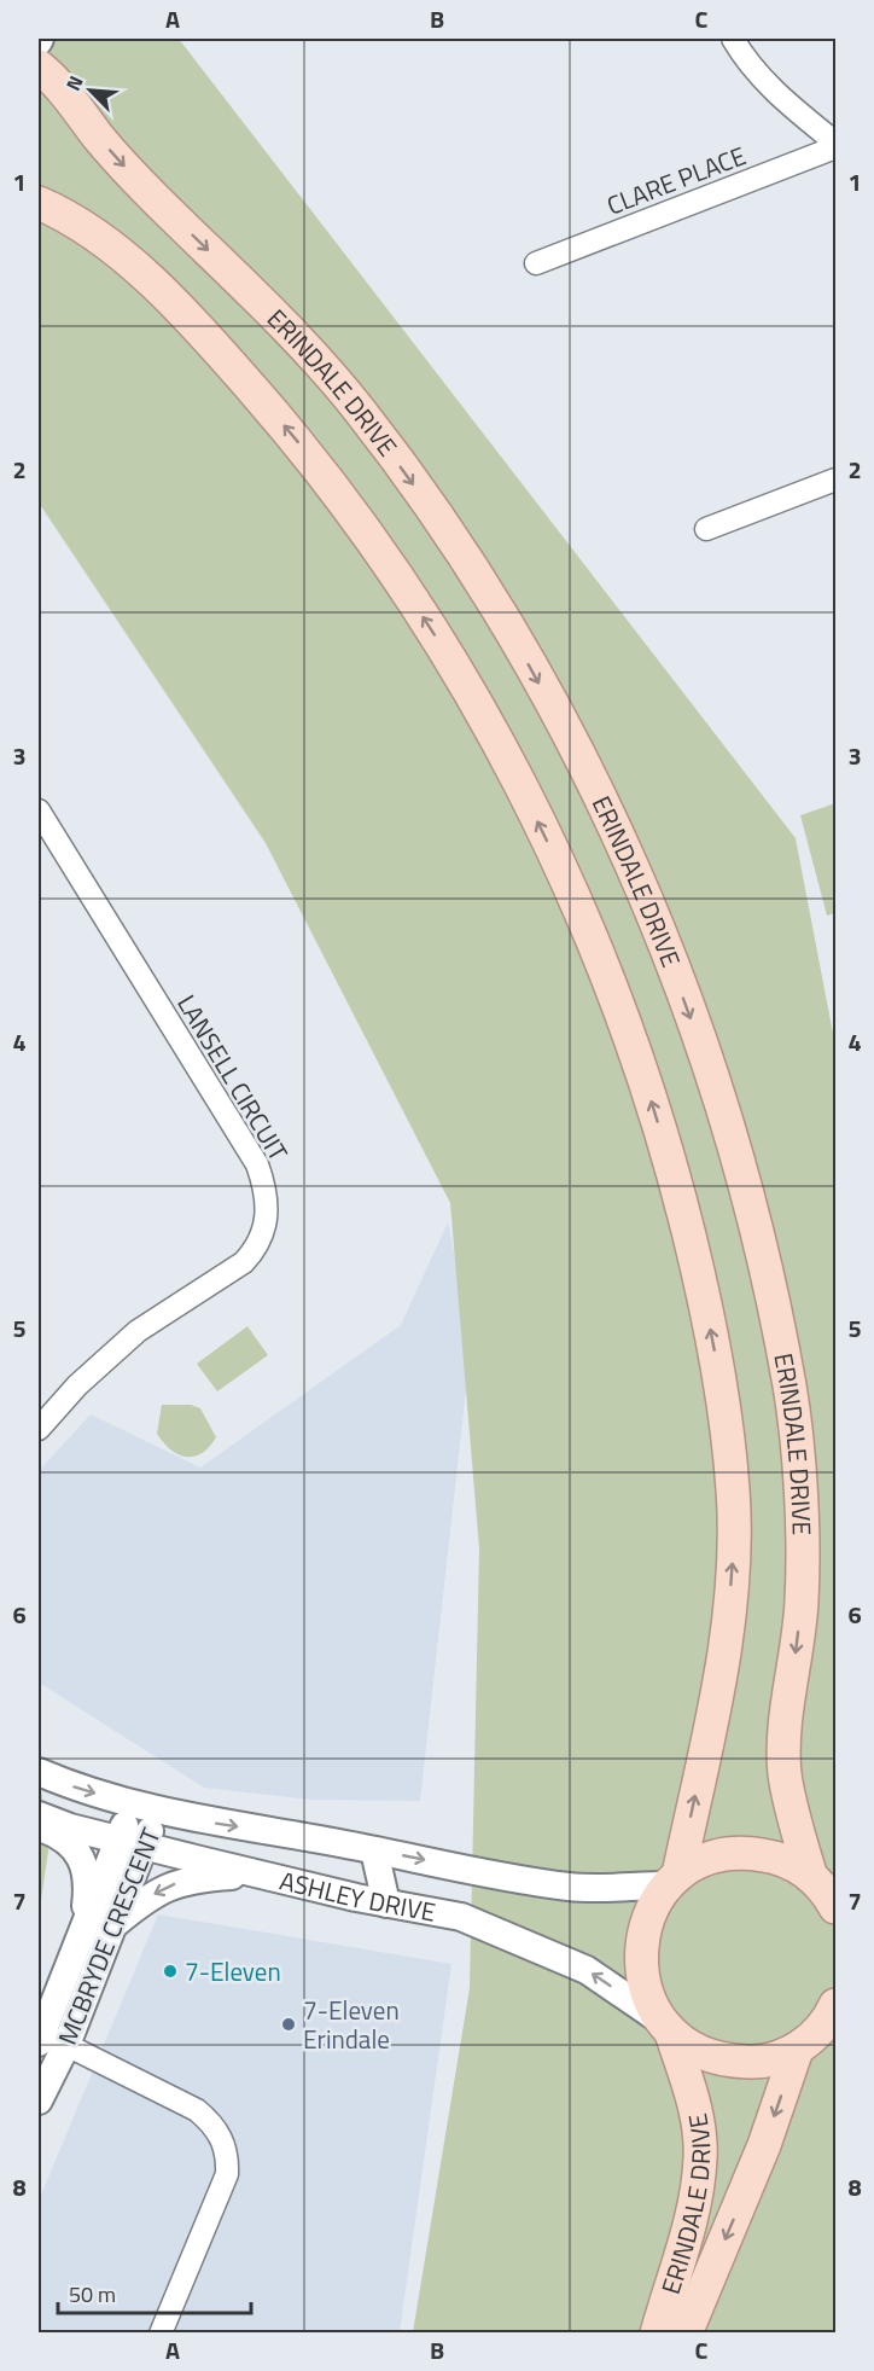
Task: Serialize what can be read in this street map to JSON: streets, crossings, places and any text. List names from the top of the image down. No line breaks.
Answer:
{"streets":{"main road":["ERINDALE DRIVE"],"street":["CLARE PLACE","LANSELL CIRCUIT","ASHLEY DRIVE","MCBRYDE CRESCENT"]},"crossings":[["ERINDALE DRIVE","ASHLEY DRIVE"],["ASHLEY DRIVE","MCBRYDE CRESCENT"]],"places":["7-Eleven","7-Eleven Erindale"],"scale_bar":"50 m","north":"top left","grid":{"columns":["A","B","C"],"rows":["1","2","3","4","5","6","7","8"]}}
